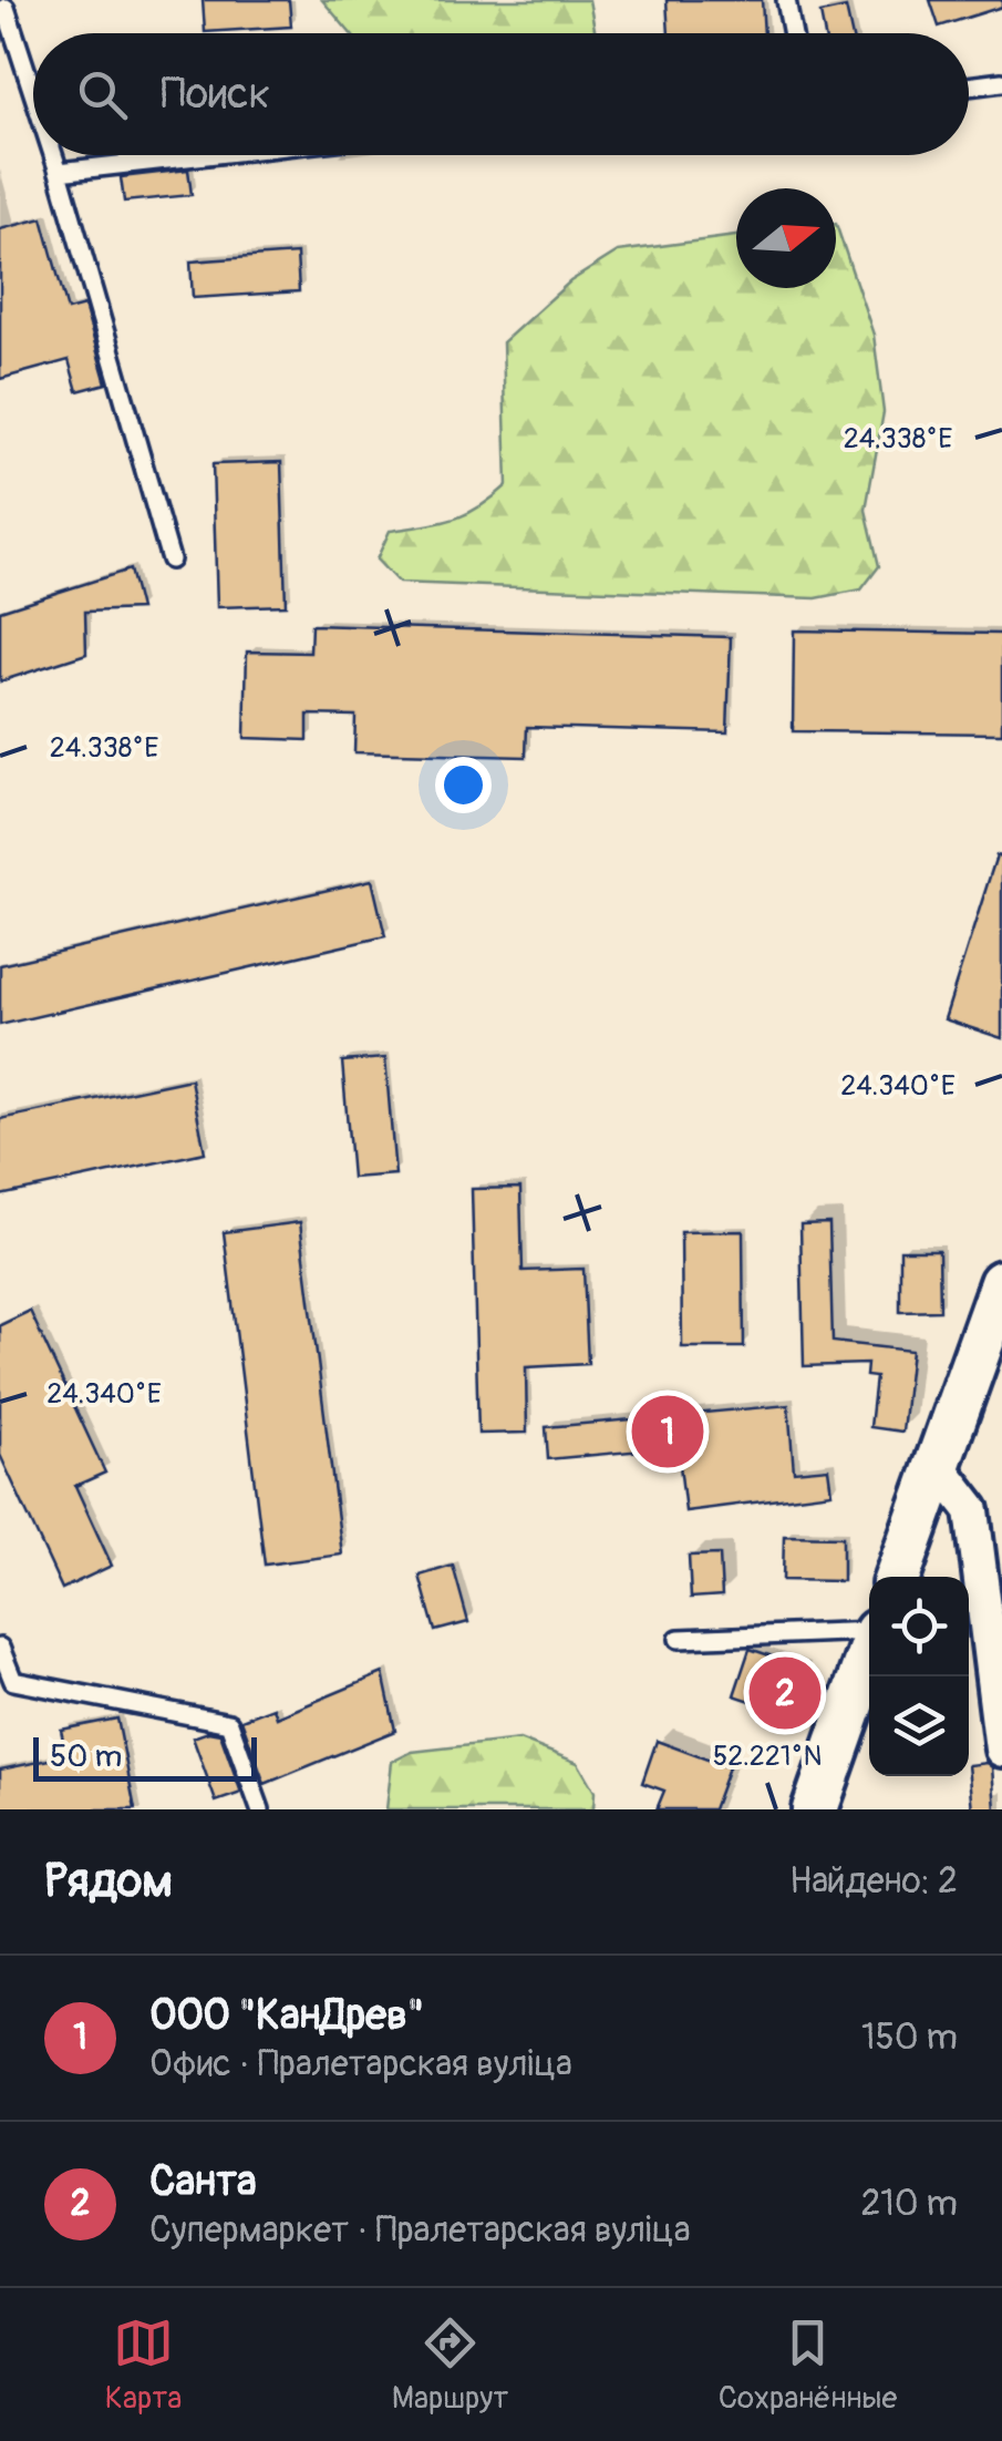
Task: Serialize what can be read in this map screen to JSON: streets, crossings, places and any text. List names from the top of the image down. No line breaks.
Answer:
{"scale_bar":"50 m","north":"right","page":{"search":"Поиск","pins":["1","2"],"scale":"50 m","heading":["Рядом","Найдено: 2"],"list":[{"mark":"1","name":"ООО \"КанДрев\"","note":"Офис · Пралетарская вуліца","value":"150 m"},{"mark":"2","name":"Санта","note":"Супермаркет · Пралетарская вуліца","value":"210 m"}],"nav":["Карта","Маршрут","Сохранённые"]},"coordinates":["24.338°E","24.340°E","52.221°N"]}
